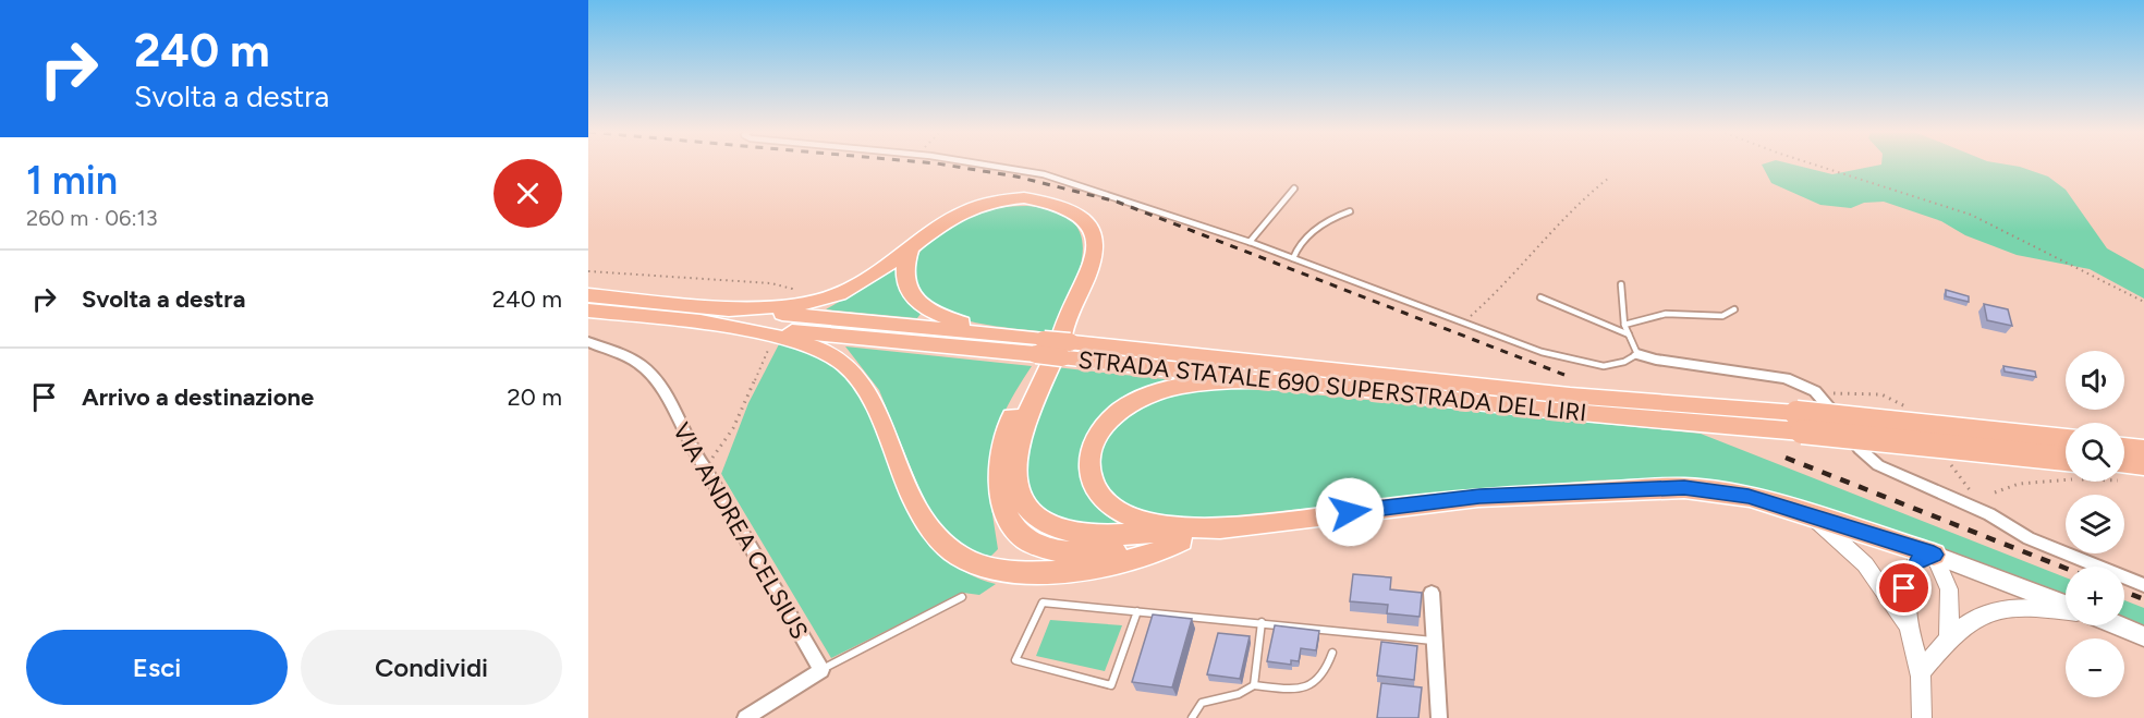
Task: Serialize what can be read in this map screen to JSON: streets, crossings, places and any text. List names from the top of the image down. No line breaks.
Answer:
{"streets":{"highway":["STRADA STATALE 690 SUPERSTRADA DEL LIRI"],"street":["VIA ANDREA CELSIUS"]},"page":{"turn":["240 m","Svolta a destra"],"heading":["1 min","260 m · 06:13"],"list":[{"name":"Svolta a destra","value":"240 m"},{"name":"Arrivo a destinazione","value":"20 m"}],"map_buttons":["+","−"],"buttons":["Esci","Condividi"]}}
